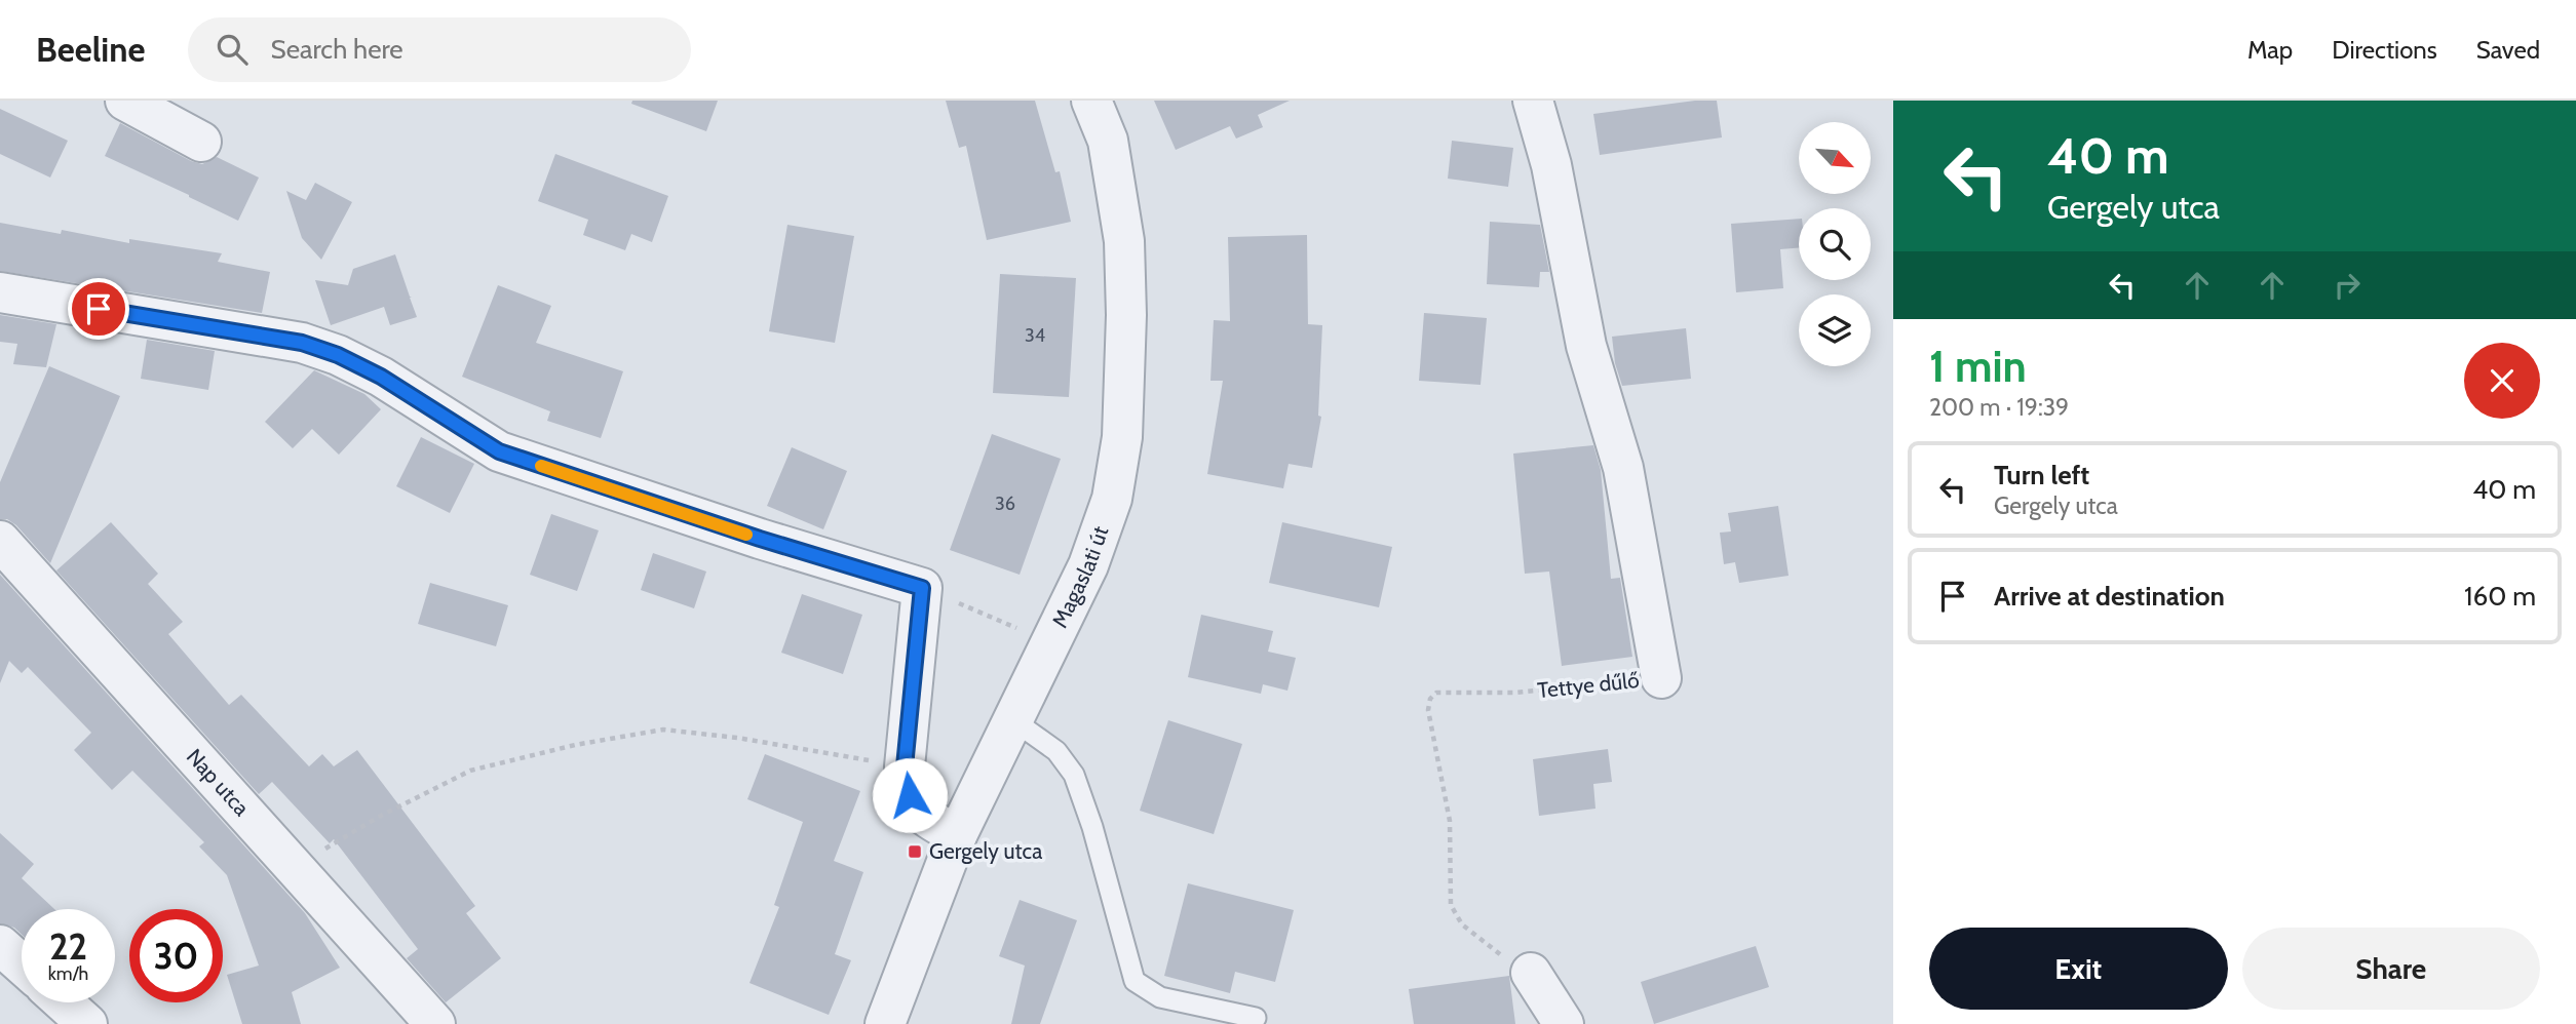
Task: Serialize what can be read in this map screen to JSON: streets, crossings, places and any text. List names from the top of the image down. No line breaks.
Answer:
{"streets":{"street":["Magaslati út","Tettye dűlő","Nap utca"]},"places":{"transit":["Gergely utca"]},"house_numbers":["34","36"],"north":"bottom right","page":{"header":"Beeline","search":"Search here","nav":["Map","Directions","Saved"],"turn":["40 m","Gergely utca"],"heading":["1 min","200 m · 19:39"],"list":[{"name":"Turn left","note":"Gergely utca","value":"40 m"},{"name":"Arrive at destination","value":"160 m"}],"speed":"22 km/h","limit":"30","buttons":["Exit","Share"]}}
